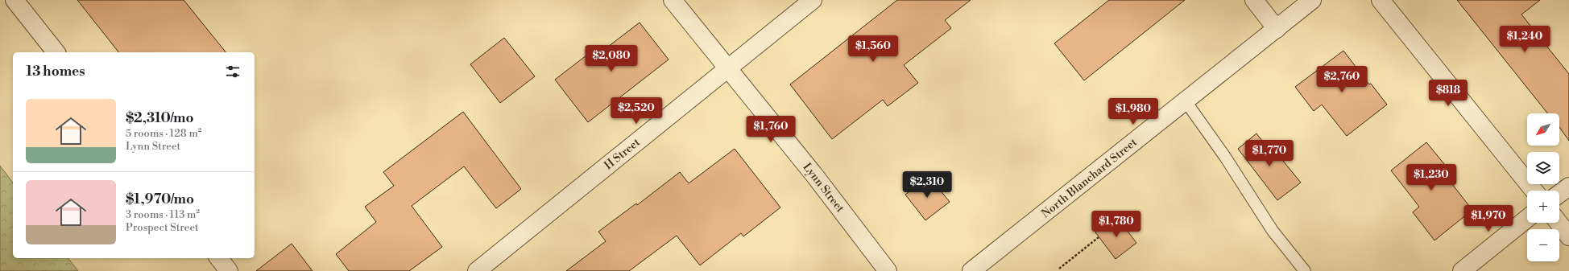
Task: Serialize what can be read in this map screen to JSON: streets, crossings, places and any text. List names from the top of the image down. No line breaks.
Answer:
{"streets":{"street":["H Street","North Blanchard Street","Lynn Street"]},"crossings":[["H Street","Lynn Street"]],"north":"bottom left","page":{"price":["$1,240","$1,560","$2,080","$2,760","$818","$2,520","$1,980","$1,760","$1,770","$1,230","$2,310","$1,970","$1,780"],"heading":"13 homes","list":[{"name":"$2,310/mo","note":"5 rooms · 128 m² · Lynn Street"},{"name":"$1,970/mo","note":"3 rooms · 113 m² · Prospect Street"}],"map_buttons":["+","−"]}}
